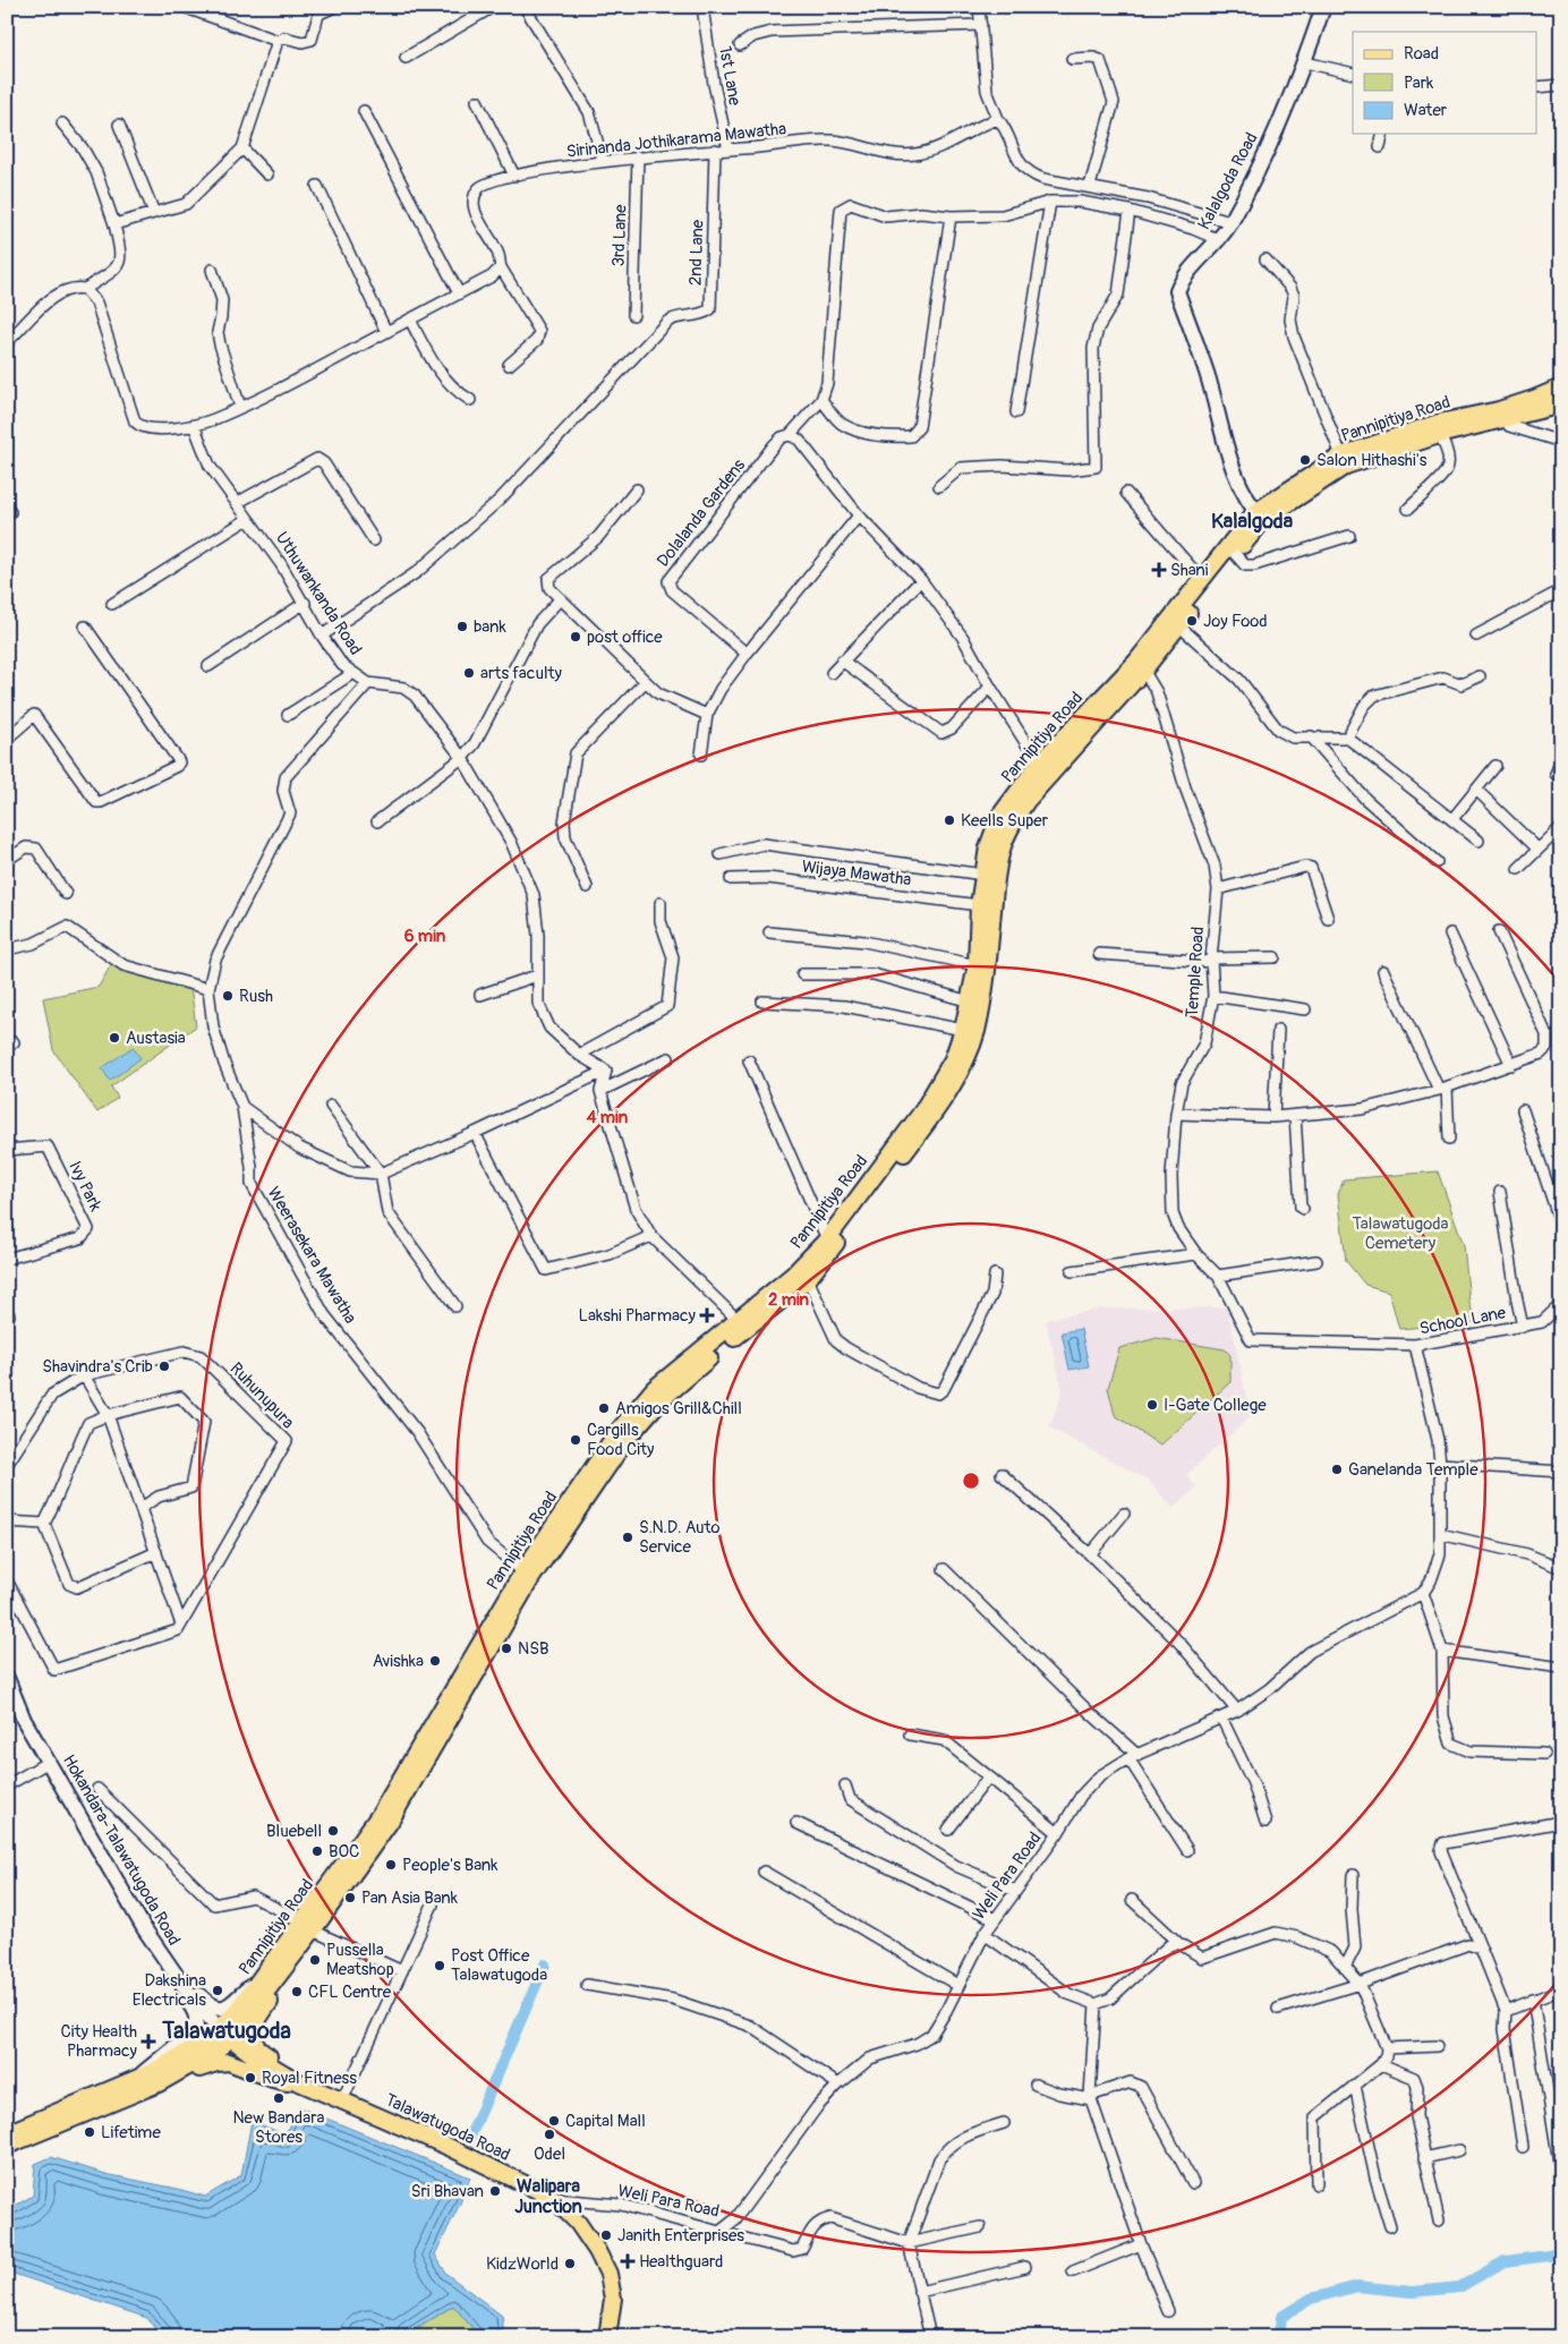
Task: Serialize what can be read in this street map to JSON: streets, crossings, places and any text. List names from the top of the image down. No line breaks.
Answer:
{"streets":{"main road":["Kalalgoda Road","Pannipitiya Road","Hokandara-Talawatugoda Road","Talawatugoda Road"],"street":["1st Lane","Sirinanda Jothikarama Mawatha","3rd Lane","2nd Lane","Dolalanda Gardens","Uthuwankanda Road","Wijaya Mawatha","Temple Road","Ivy Park","Weerasekara Mawatha","School Lane","Ruhunupura","Weli Para Road"]},"crossings":[["1st Lane","Sirinanda Jothikarama Mawatha"],["Sirinanda Jothikarama Mawatha","3rd Lane"],["Sirinanda Jothikarama Mawatha","2nd Lane"],["Kalalgoda Road","Pannipitiya Road"],["2nd Lane","Uthuwankanda Road"],["Pannipitiya Road","Wijaya Mawatha"],["Pannipitiya Road","Temple Road"],["Pannipitiya Road","Weerasekara Mawatha"],["Pannipitiya Road","Hokandara-Talawatugoda Road"],["Pannipitiya Road","Talawatugoda Road"],["Uthuwankanda Road","Weerasekara Mawatha"],["Temple Road","School Lane"],["Hokandara-Talawatugoda Road","Talawatugoda Road"],["Weli Para Road","Talawatugoda Road"]],"districts":["Kalalgoda","Talawatugoda","Walipara Junction"],"parks":["Talawatugoda Cemetery"],"places":{"other":["Salon Hithashi's","Joy Food","bank","post office","arts faculty","Keells Super","Rush","Austasia","Shavindra's Crib","I-Gate College","Amigos Grill&Chill","Cargills Food City","Ganelanda Temple","S.N.D. Auto Service","NSB","Avishka","Bluebell","BOC","People's Bank","Pan Asia Bank","Pussella Meatshop","Post Office Talawatugoda","Dakshina Electricals","CFL Centre","Royal Fitness","New Bandara Stores","Capital Mall","Lifetime","Odel","Sri Bhavan","Janith Enterprises","KidzWorld"],"health":["Shani","Lakshi Pharmacy","City Health Pharmacy","Healthguard"]},"legend":["Road","Park","Water"],"rings":["6 min","4 min","2 min"]}
